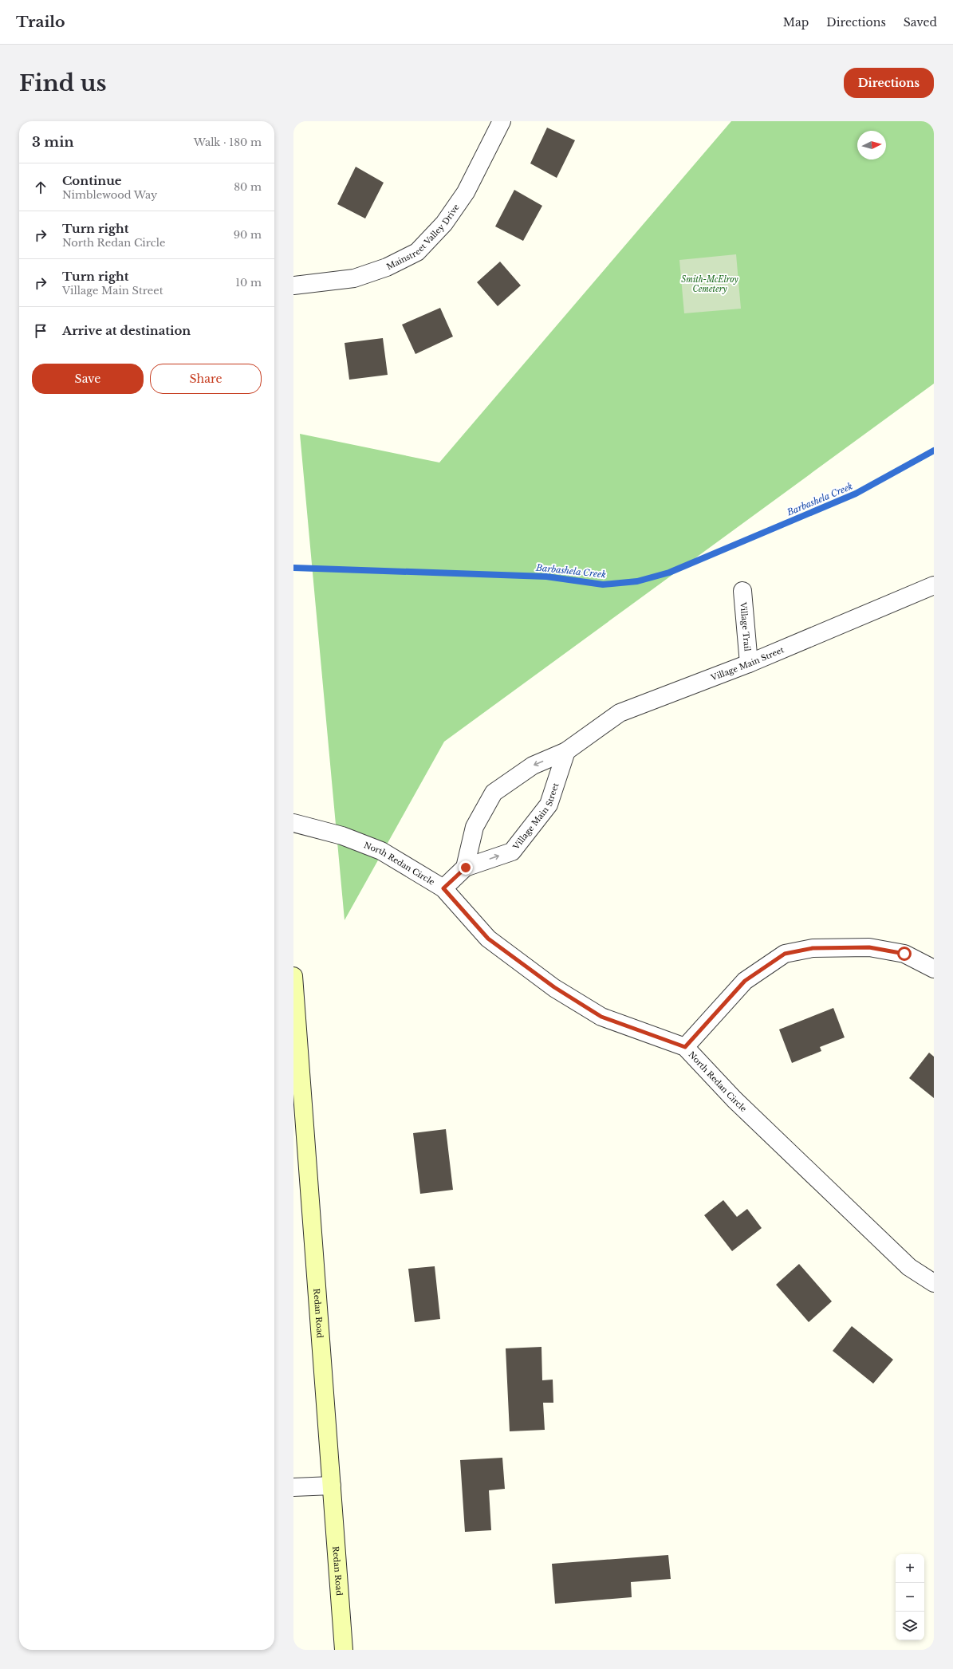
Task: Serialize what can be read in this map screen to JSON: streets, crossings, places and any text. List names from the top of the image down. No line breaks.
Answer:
{"streets":{"main road":["Redan Road"],"street":["Mainstreet Valley Drive","Village Trail","Village Main Street","North Redan Circle"]},"crossings":[["Village Trail","Village Main Street"],["Village Main Street","North Redan Circle"]],"water":["Barbashela Creek"],"parks":["Smith-McElroy Cemetery"],"north":"right","page":{"header":"Trailo","nav":["Map","Directions","Saved"],"buttons":["Directions",["Save","Share"]],"title":"Find us","heading":["3 min","Walk · 180 m"],"list":[["Continue","Nimblewood Way","80 m"],["Turn right","North Redan Circle","90 m"],["Turn right","Village Main Street","10 m"],"Arrive at destination"],"map_buttons":["+","−"]}}
